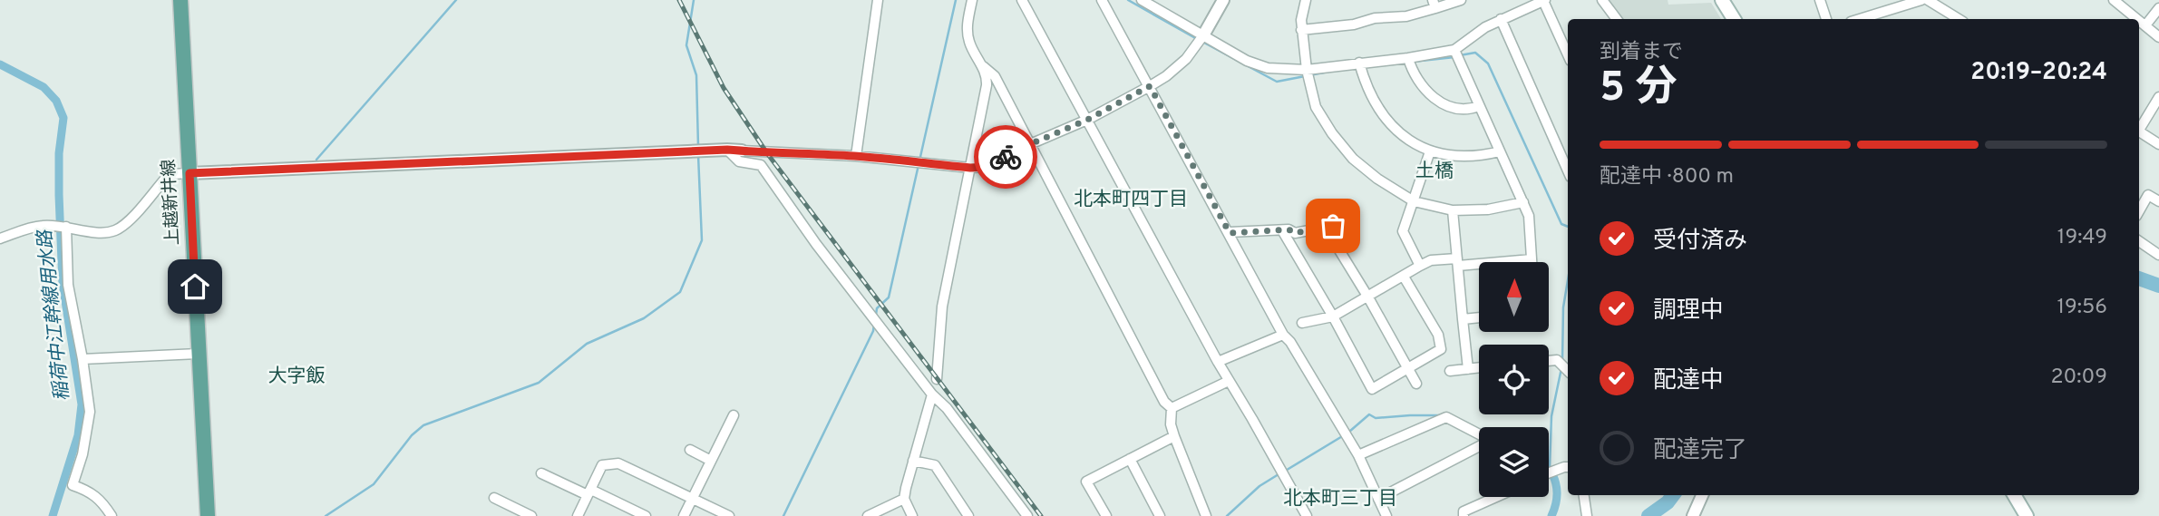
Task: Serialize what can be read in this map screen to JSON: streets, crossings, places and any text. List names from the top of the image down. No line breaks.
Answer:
{"streets":{"main road":["上越新井線"]},"districts":["土橋","北本町四丁目","大字飯","北本町三丁目"],"water":["稲荷中江幹線用水路"],"north":"top","page":{"heading":["5 分","到着まで","20:19–20:24"],"bar":"配達中 · 800 m","list":[["受付済み","19:49"],["調理中","19:56"],["配達中","20:09"],"配達完了"]}}
